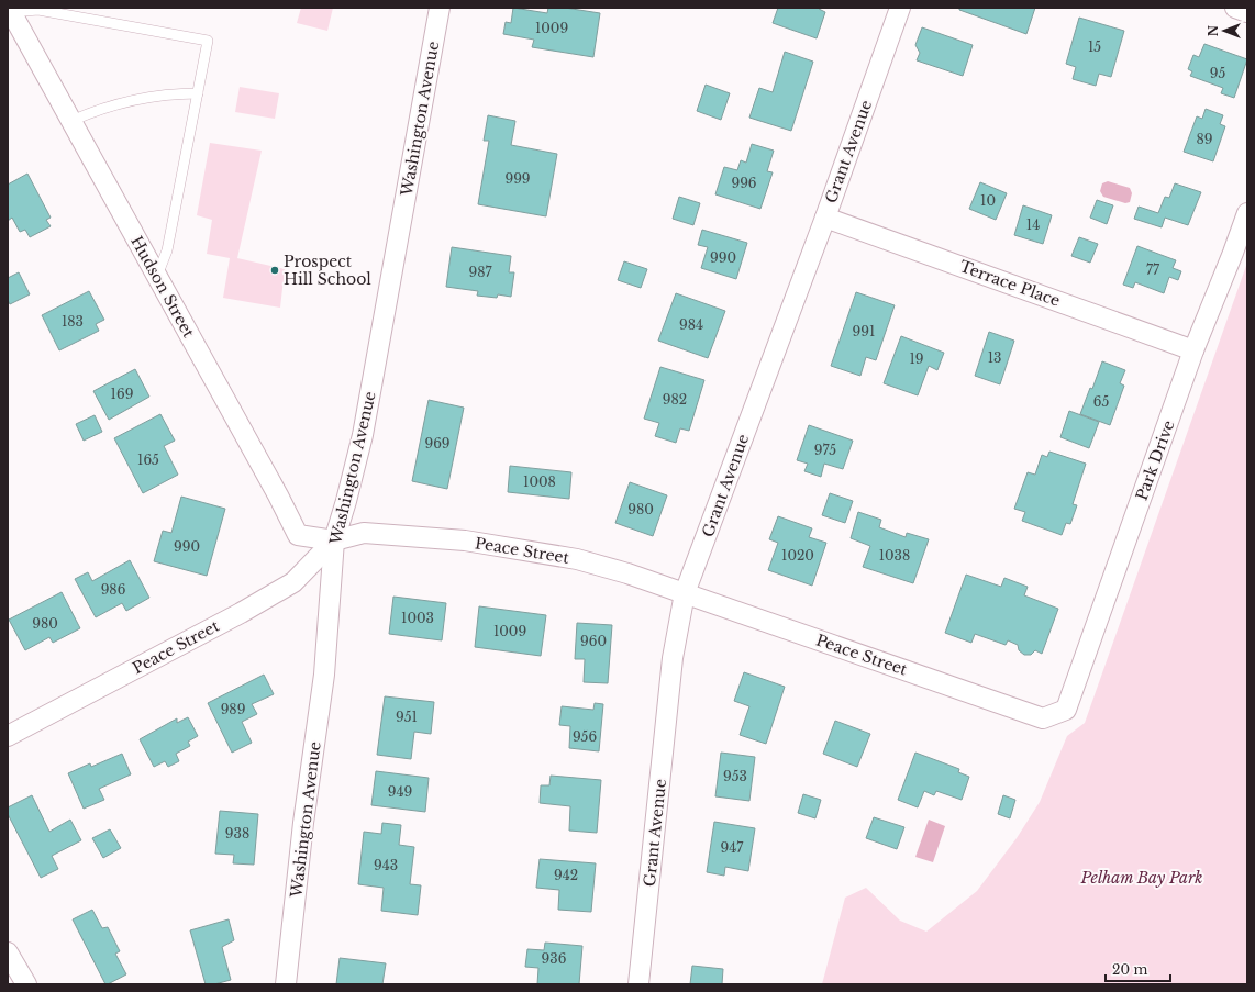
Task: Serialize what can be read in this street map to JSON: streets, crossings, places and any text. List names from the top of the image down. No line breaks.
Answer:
{"streets":{"street":["Washington Avenue","Grant Avenue","Terrace Place","Hudson Street","Park Drive","Peace Street"]},"crossings":[["Washington Avenue","Hudson Street"],["Washington Avenue","Peace Street"],["Grant Avenue","Terrace Place"],["Grant Avenue","Peace Street"],["Terrace Place","Park Drive"],["Hudson Street","Peace Street"],["Park Drive","Peace Street"]],"parks":["Pelham Bay Park"],"places":["Prospect Hill School"],"house_numbers":["1009","15","95","89","999","996","10","14","990","77","987","183","984","991","13","19","169","982","65","969","975","165","1008","980","990","1020","1038","986","1003","980","1009","960","989","951","956","953","949","938","947","943","942","936"],"scale_bar":"20 m","north":"left"}
